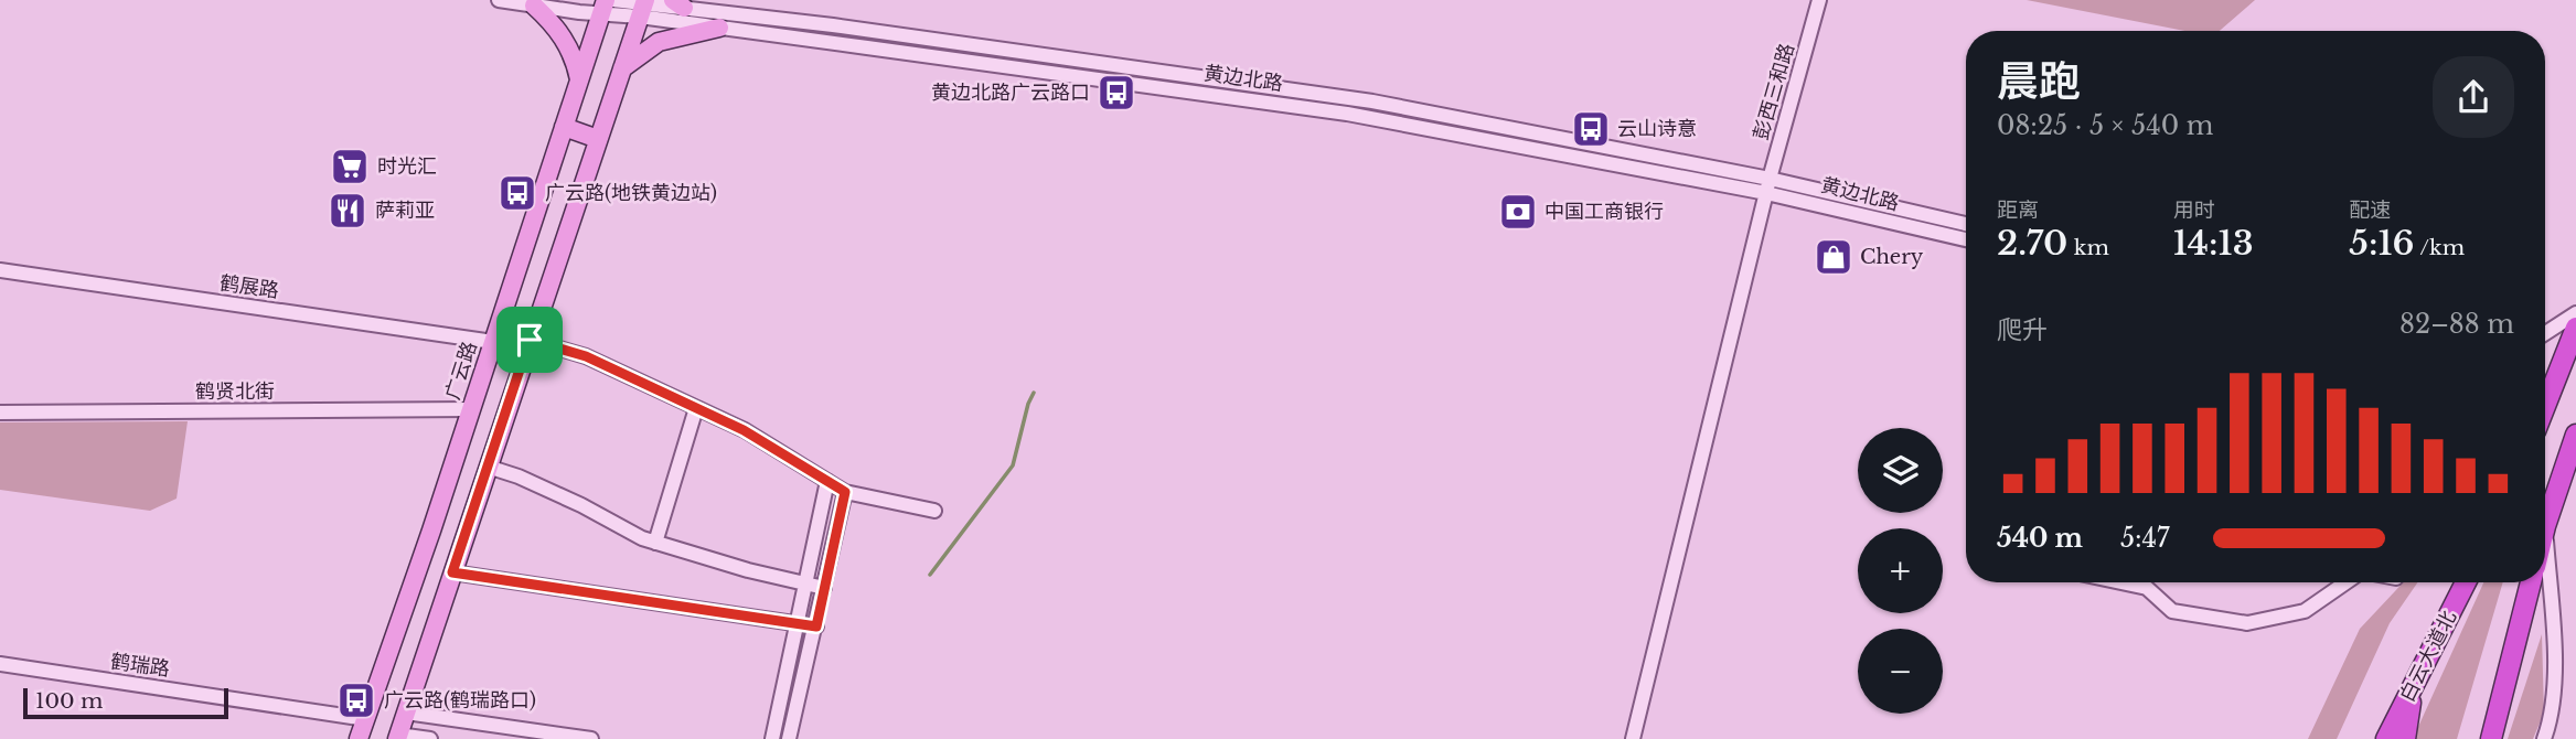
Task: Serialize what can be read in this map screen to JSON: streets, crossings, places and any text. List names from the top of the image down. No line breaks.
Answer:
{"streets":{"highway":["白云大道北"],"main road":["广云路"],"street":["黄边北路","彭西三和路","鹤展路","鹤贤北街","鹤瑞路"]},"crossings":[["黄边北路","彭西三和路"],["黄边北路","广云路"],["鹤展路","广云路"],["广云路","鹤贤北街"],["广云路","鹤瑞路"]],"places":{"bus stop":["黄边北路广云路口","云山诗意","广云路(地铁黄边站)","广云路(鹤瑞路口)"],"supermarket":["时光汇"],"restaurant":["萨莉亚"],"bank":["中国工商银行"],"shop":["Chery"]},"scale_bar":"100 m","page":{"heading":["晨跑","08:25 · 5 × 540 m"],"stats":[["距离","2.70 km"],["用时","14:13"],["配速","5:16 /km"]],"chart":["爬升","82–88 m"],"map_buttons":["+","−"],"list":[{"name":"540 m","note":"5:47"}],"scale":"100 m"}}
